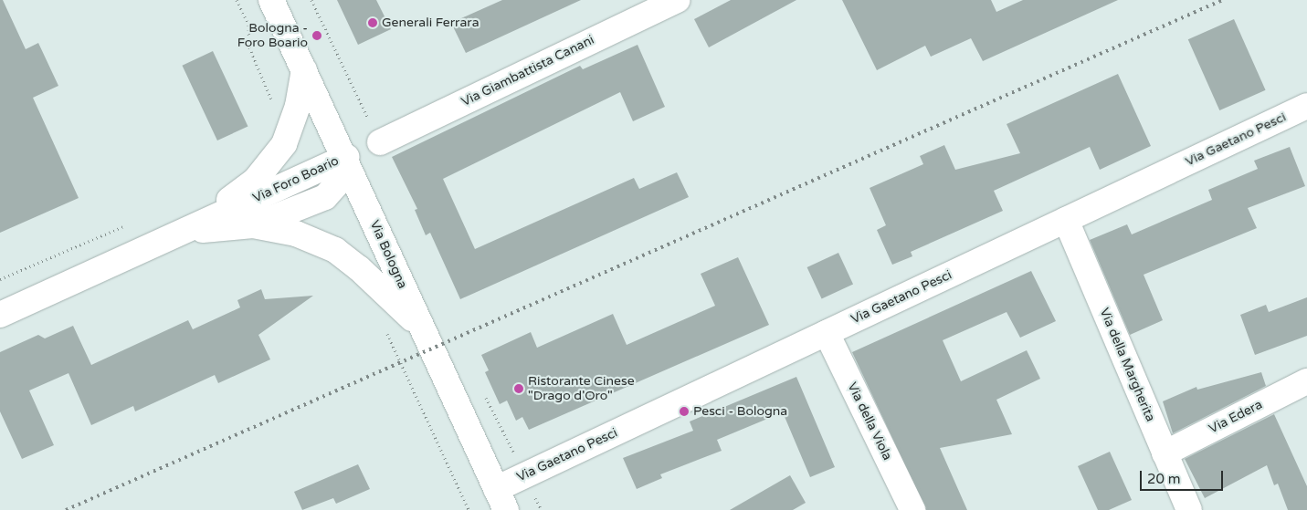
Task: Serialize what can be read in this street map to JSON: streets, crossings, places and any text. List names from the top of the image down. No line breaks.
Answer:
{"streets":{"street":["Via Giambattista Canani","Via Gaetano Pesci","Via Foro Boario","Via Bologna","Via della Margherita","Via Edera","Via della Viola"]},"crossings":[["Via Gaetano Pesci","Via Bologna"],["Via Gaetano Pesci","Via della Margherita"],["Via Gaetano Pesci","Via della Viola"],["Via Foro Boario","Via Bologna"],["Via della Margherita","Via Edera"]],"places":["Generali Ferrara","Bologna - Foro Boario","Ristorante Cinese \"Drago d'Oro\"","Pesci - Bologna"],"scale_bar":"20 m"}
